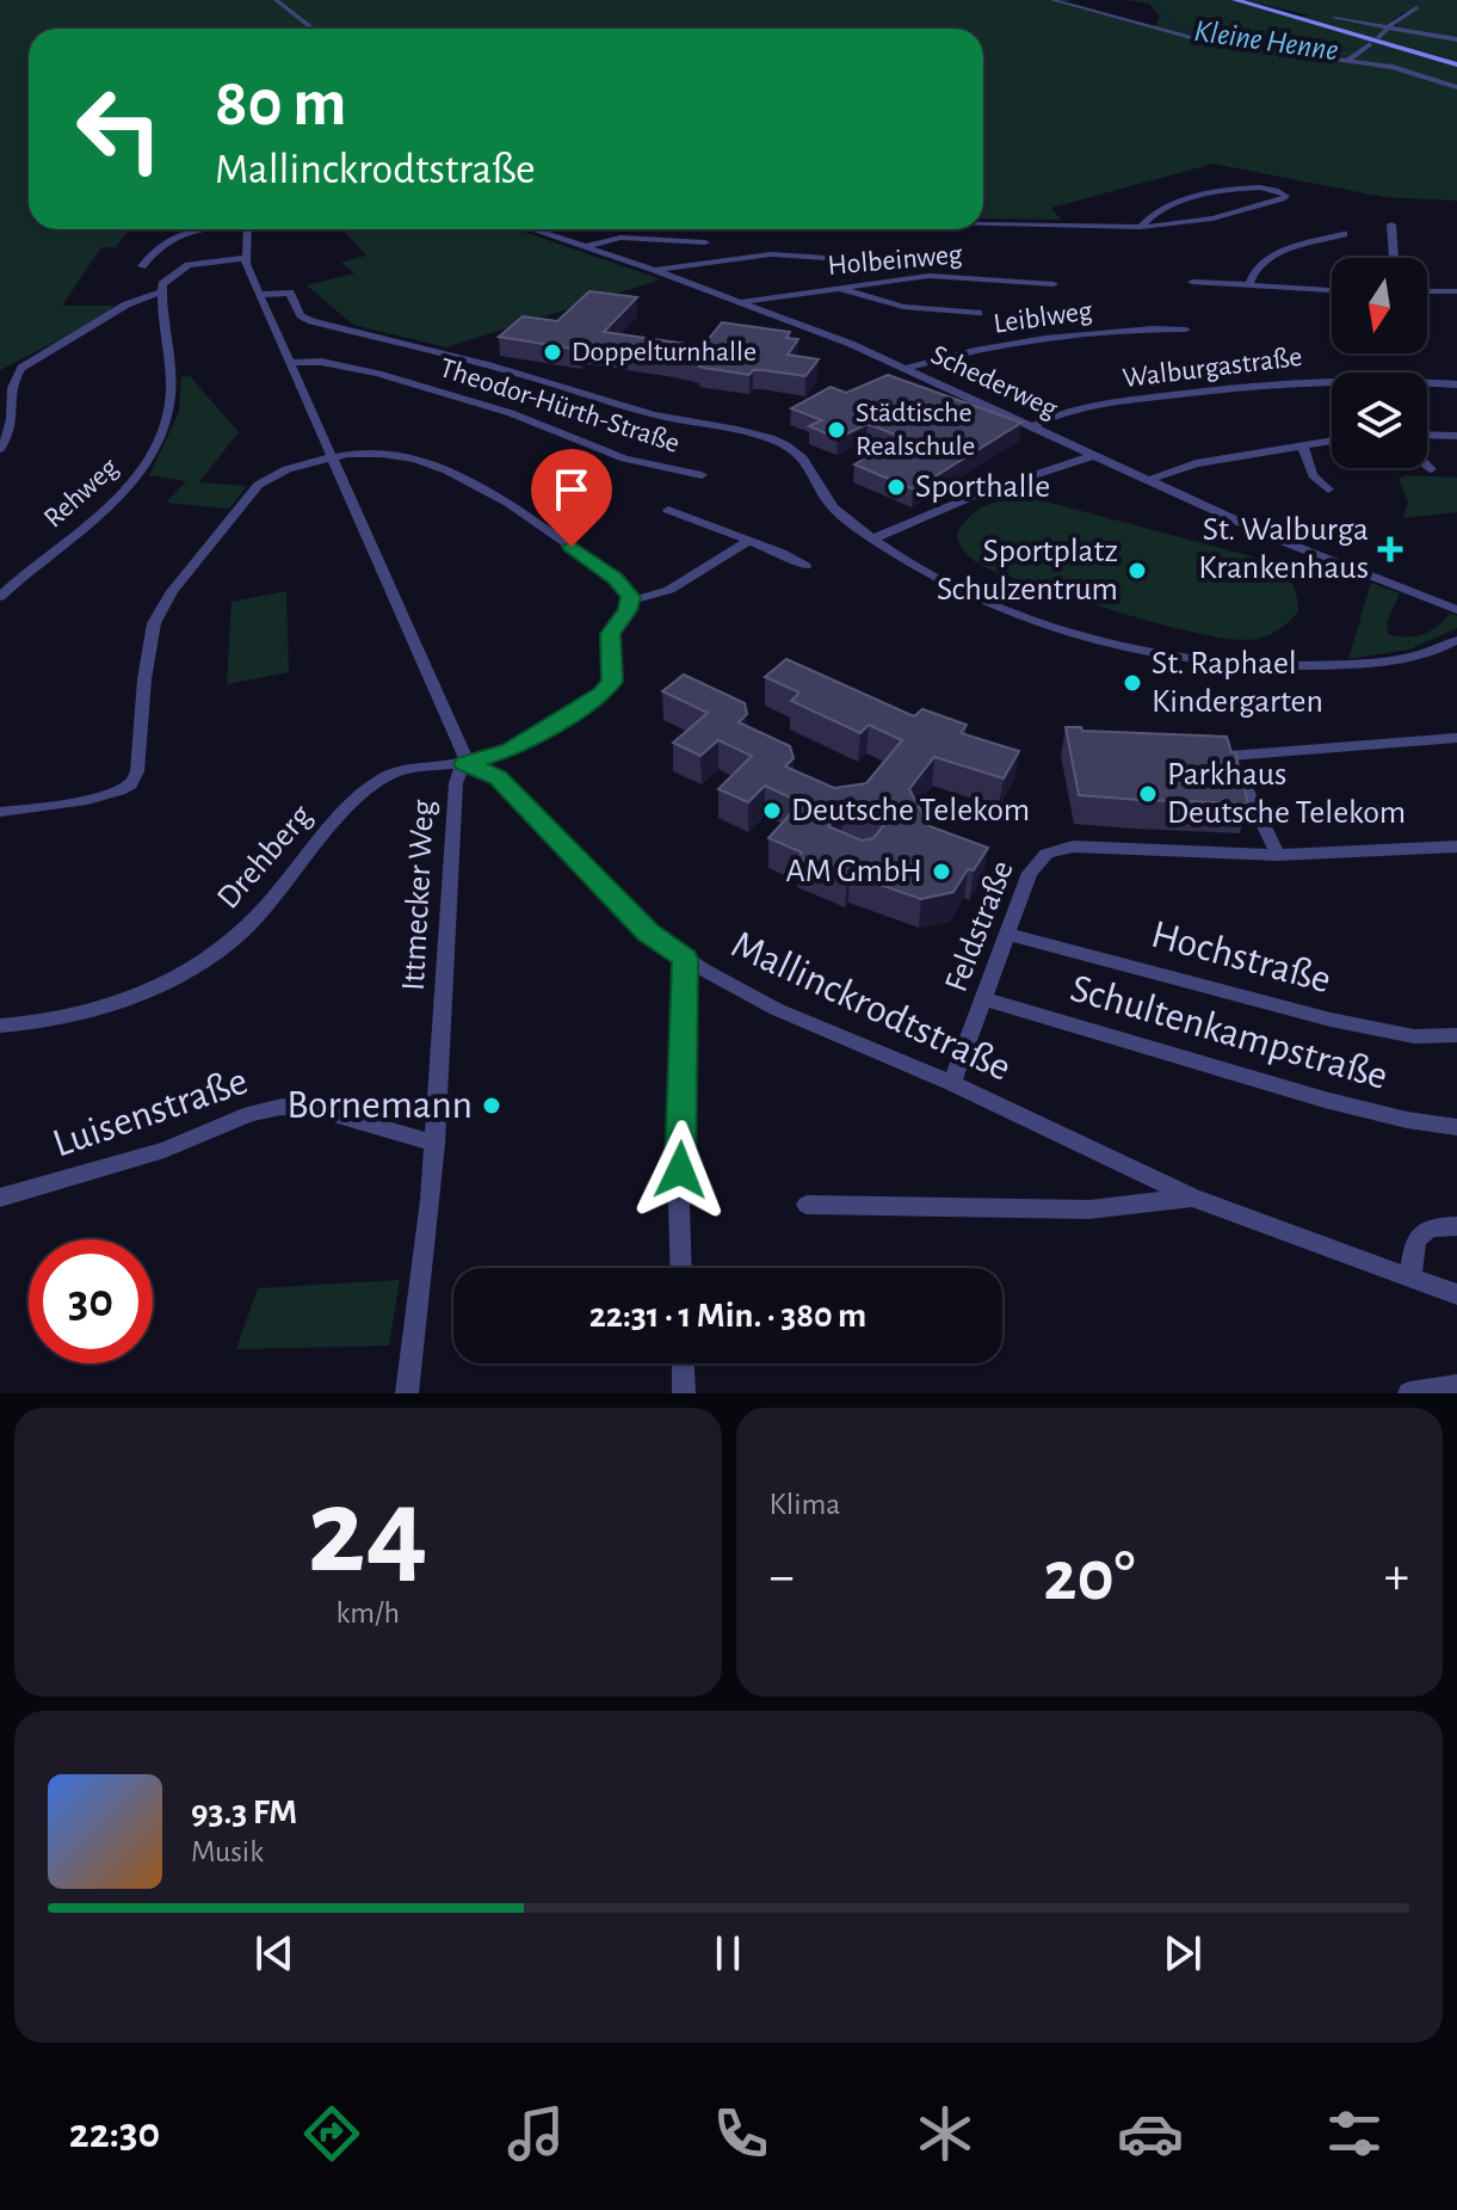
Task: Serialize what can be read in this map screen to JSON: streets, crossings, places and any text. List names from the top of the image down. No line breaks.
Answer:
{"streets":{"street":["Holbeinweg","Leiblweg","Walburgastraße","Schederweg","Theodor-Hürth-Straße","Rehweg","Drehberg","Ittmecker Weg","Feldstraße","Hochstraße","Mallinckrodtstraße","Schultenkampstraße","Luisenstraße"]},"crossings":[["Holbeinweg","Schederweg"],["Leiblweg","Schederweg"],["Walburgastraße","Schederweg"],["Theodor-Hürth-Straße","Ittmecker Weg"],["Drehberg","Ittmecker Weg"],["Drehberg","Mallinckrodtstraße"],["Ittmecker Weg","Mallinckrodtstraße"],["Ittmecker Weg","Luisenstraße"],["Feldstraße","Hochstraße"],["Feldstraße","Mallinckrodtstraße"],["Feldstraße","Schultenkampstraße"]],"water":["Kleine Henne"],"places":{"other":["Doppelturnhalle","Städtische Realschule","Sporthalle","Sportplatz Schulzentrum","St. Raphael Kindergarten","Parkhaus Deutsche Telekom","Deutsche Telekom","AM GmbH","Bornemann"],"health":["St. Walburga Krankenhaus"]},"north":"bottom","page":{"turn":["80 m","Mallinckrodtstraße"],"limit":"30","trip":"22:31 · 1 Min. · 380 m","tile":[["24","km/h"],"Klima"],"heat":["−","20°","+"],"song":["93.3 FM","Musik"],"tabs":"22:30"}}
